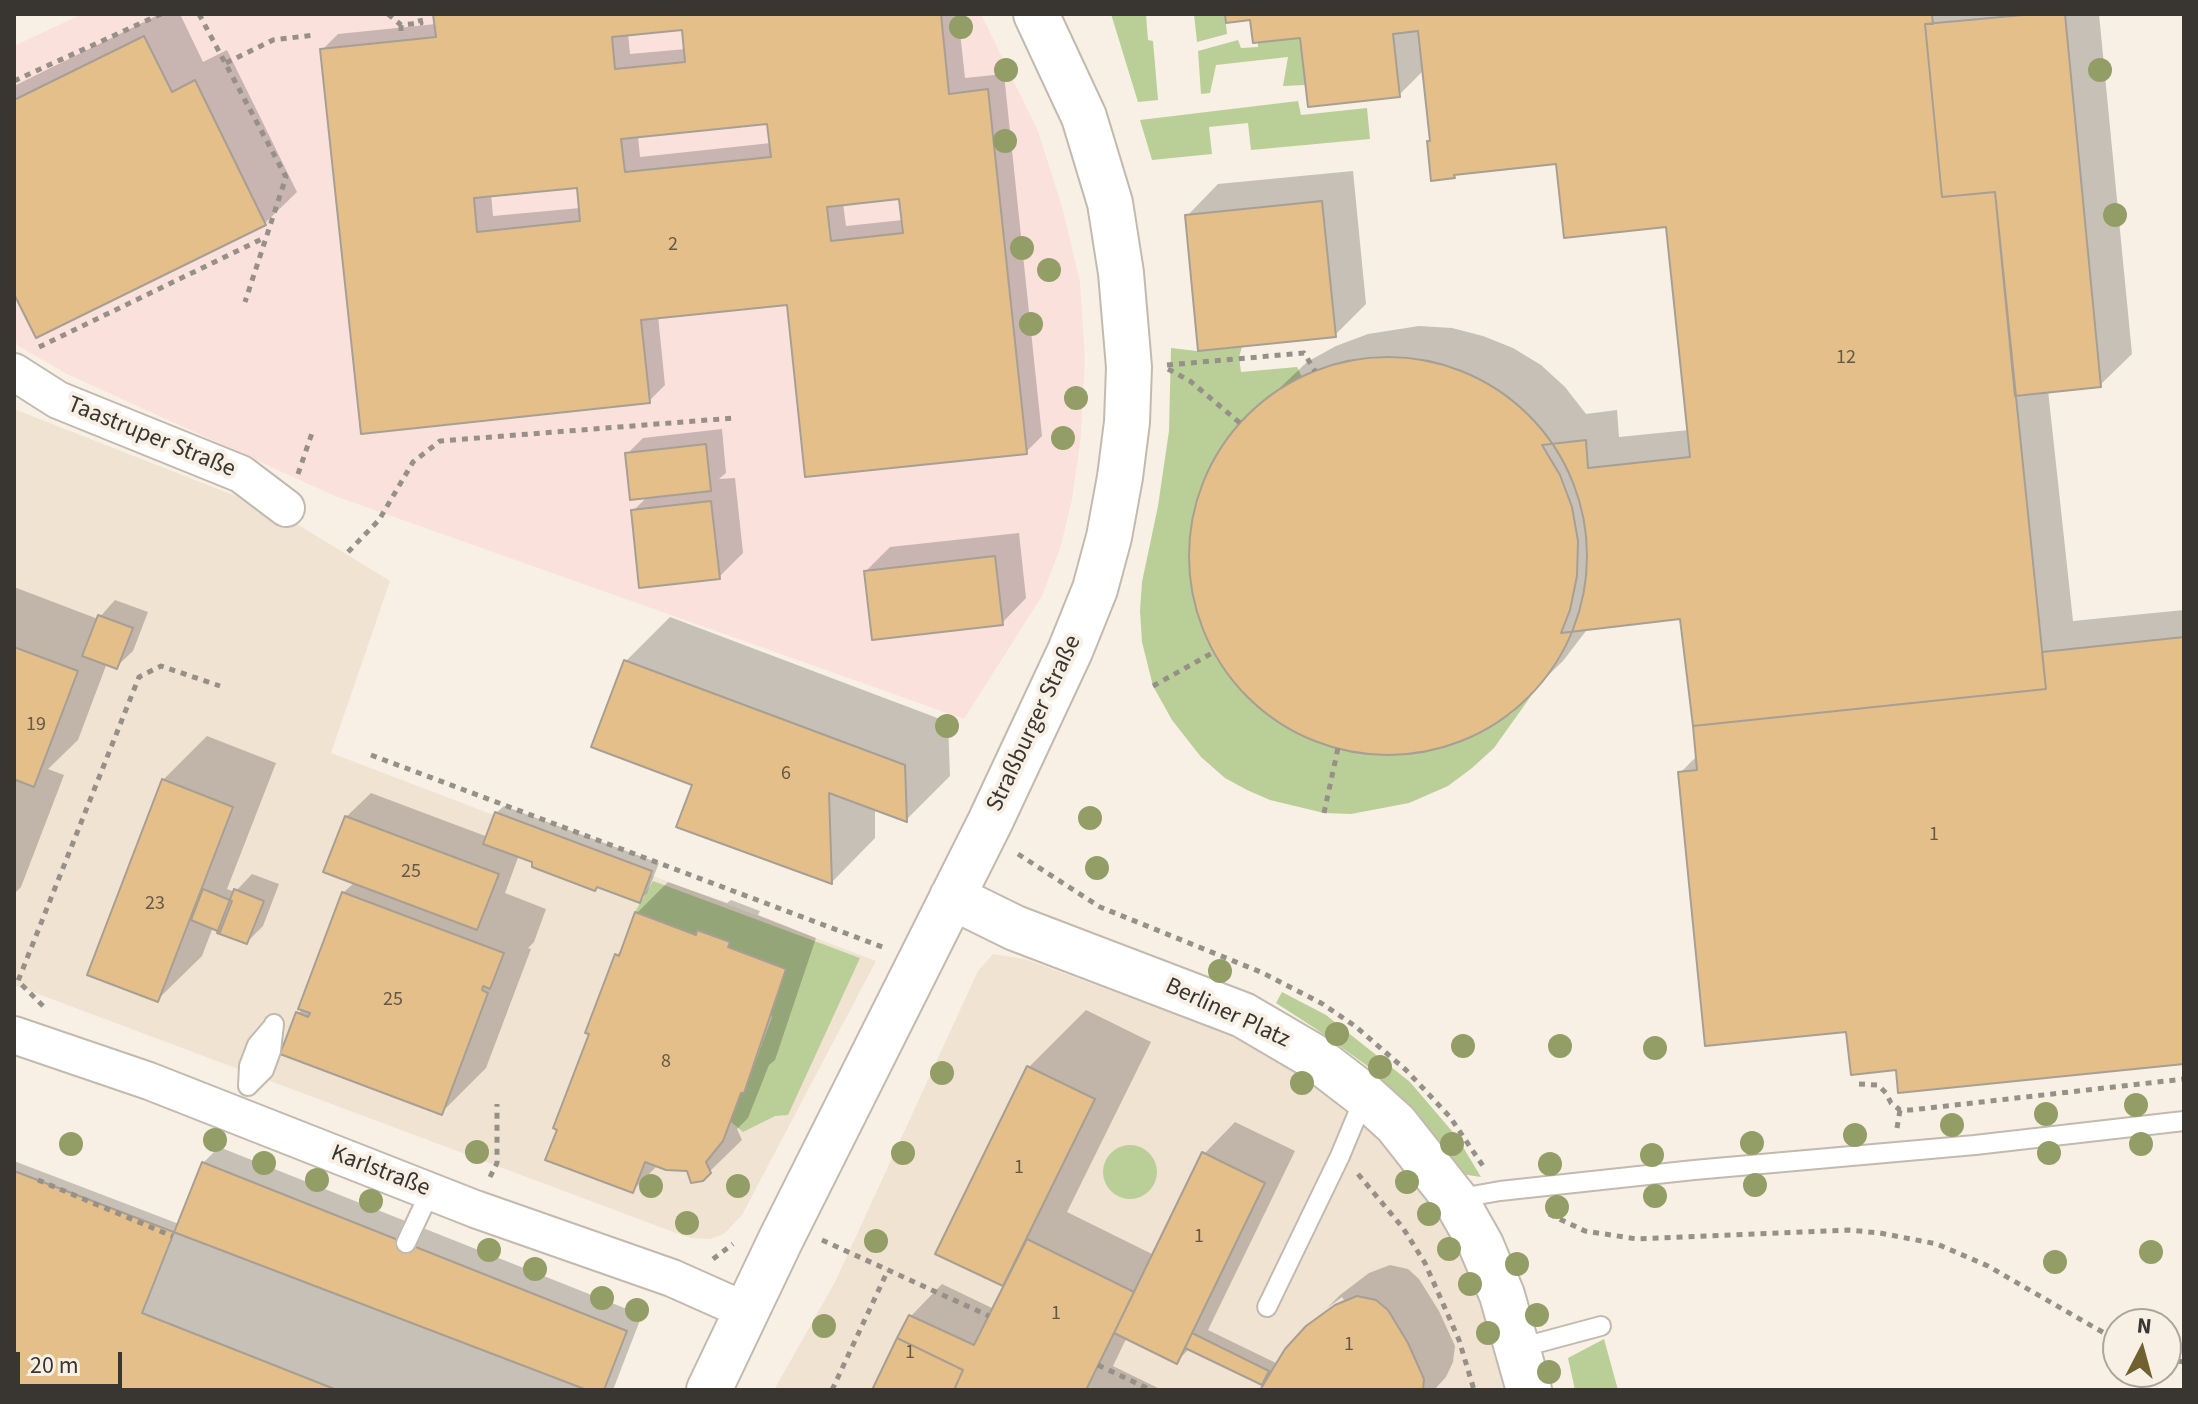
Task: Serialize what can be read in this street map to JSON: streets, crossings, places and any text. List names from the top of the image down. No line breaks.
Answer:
{"streets":{"street":["Taastruper Straße","Straßburger Straße","Berliner Platz","Karlstraße"]},"crossings":[["Straßburger Straße","Berliner Platz"],["Straßburger Straße","Karlstraße"]],"house_numbers":["2","12","19","6","1","25","23","25","8","1","1","1","1","1"],"scale_bar":"20 m","north":"top"}
